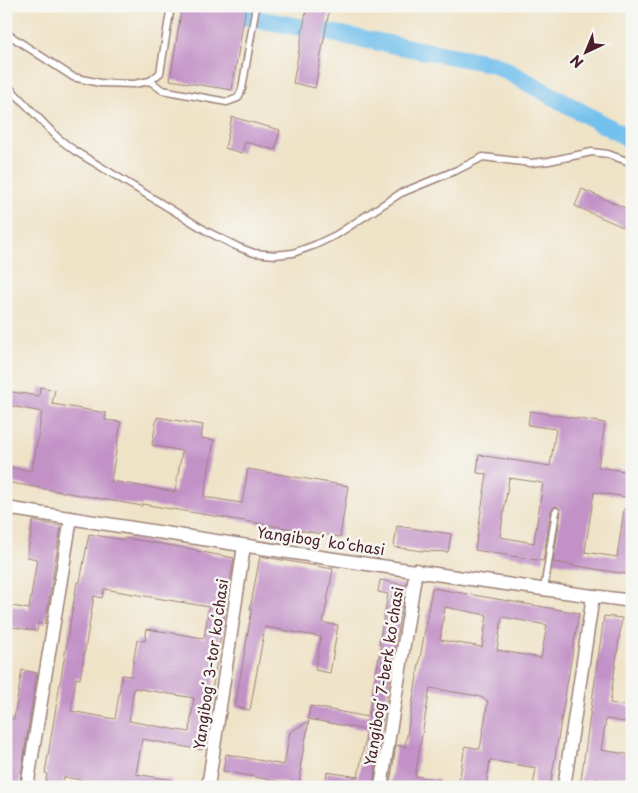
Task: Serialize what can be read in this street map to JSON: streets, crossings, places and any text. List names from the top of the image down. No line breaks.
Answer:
{"streets":{"street":["Yangibogʻ koʻchasi","Yangibogʻ 3-tor koʻchasi","Yangibogʻ 7-berk koʻchasi"]},"crossings":[["Yangibogʻ koʻchasi","Yangibogʻ 3-tor koʻchasi"],["Yangibogʻ koʻchasi","Yangibogʻ 7-berk koʻchasi"]],"north":"bottom left"}
